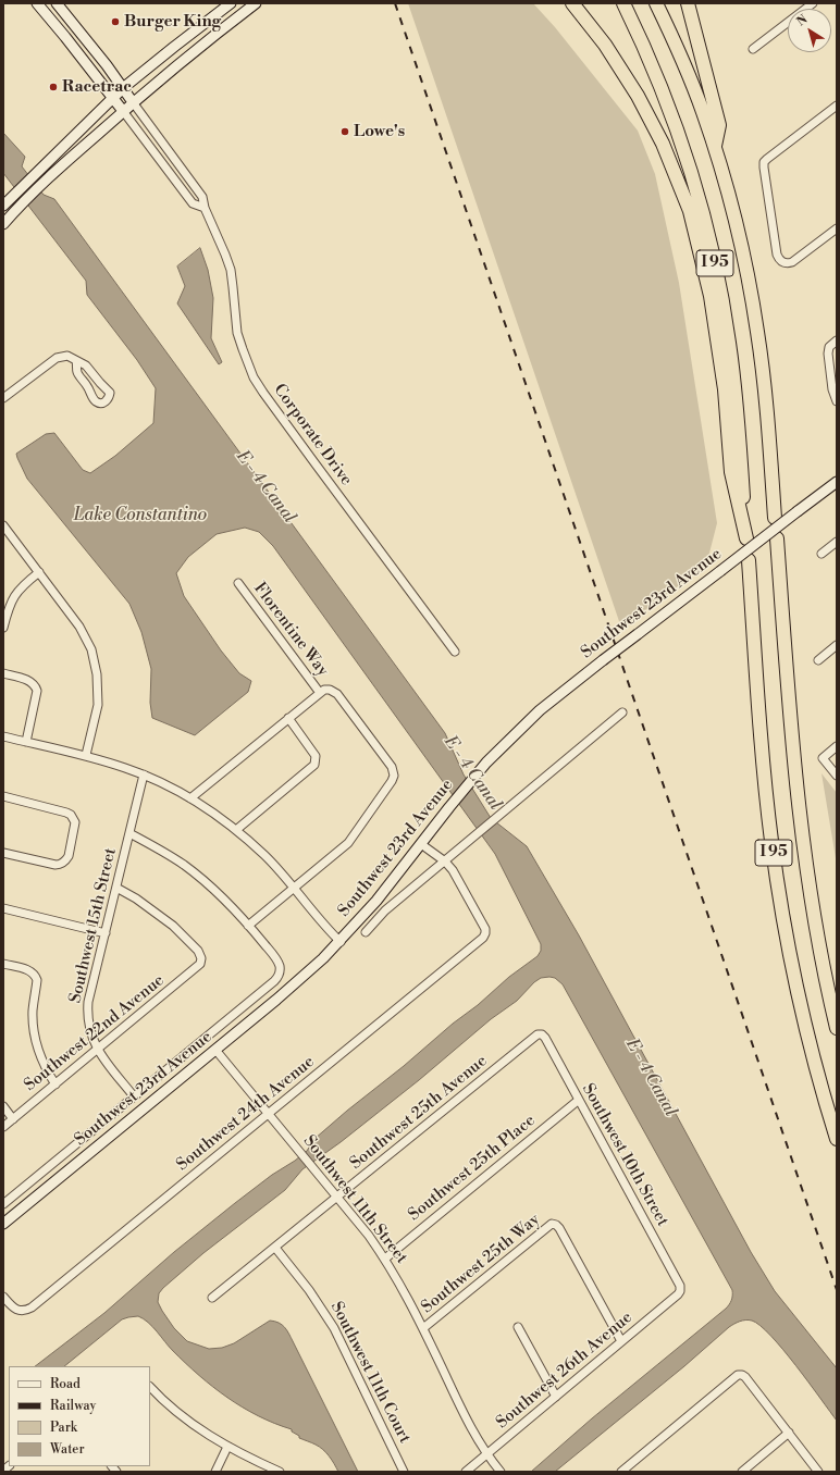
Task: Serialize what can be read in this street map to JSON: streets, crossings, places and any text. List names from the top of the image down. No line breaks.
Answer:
{"streets":{"highway":["I 95"],"street":["Corporate Drive","Southwest 23rd Avenue","Florentine Way","Southwest 15th Street","Southwest 22nd Avenue","Southwest 25th Avenue","Southwest 24th Avenue","Southwest 10th Street","Southwest 25th Place","Southwest 11th Street","Southwest 25th Way","Southwest 26th Avenue","Southwest 11th Court"]},"crossings":[["Southwest 23rd Avenue","Southwest 11th Street"],["Southwest 15th Street","Southwest 22nd Avenue"],["Southwest 25th Avenue","Southwest 10th Street"],["Southwest 25th Avenue","Southwest 11th Street"],["Southwest 25th Avenue","Southwest 11th Court"],["Southwest 24th Avenue","Southwest 11th Street"],["Southwest 10th Street","Southwest 25th Place"],["Southwest 10th Street","Southwest 26th Avenue"],["Southwest 25th Place","Southwest 11th Street"],["Southwest 11th Street","Southwest 25th Way"],["Southwest 11th Street","Southwest 26th Avenue"],["Southwest 25th Way","Southwest 26th Avenue"]],"water":["E - 4 Canal","Lake Constantino"],"places":["Burger King","Racetrac","Lowe's"],"legend":["Road","Railway","Park","Water"],"north":"top left"}
